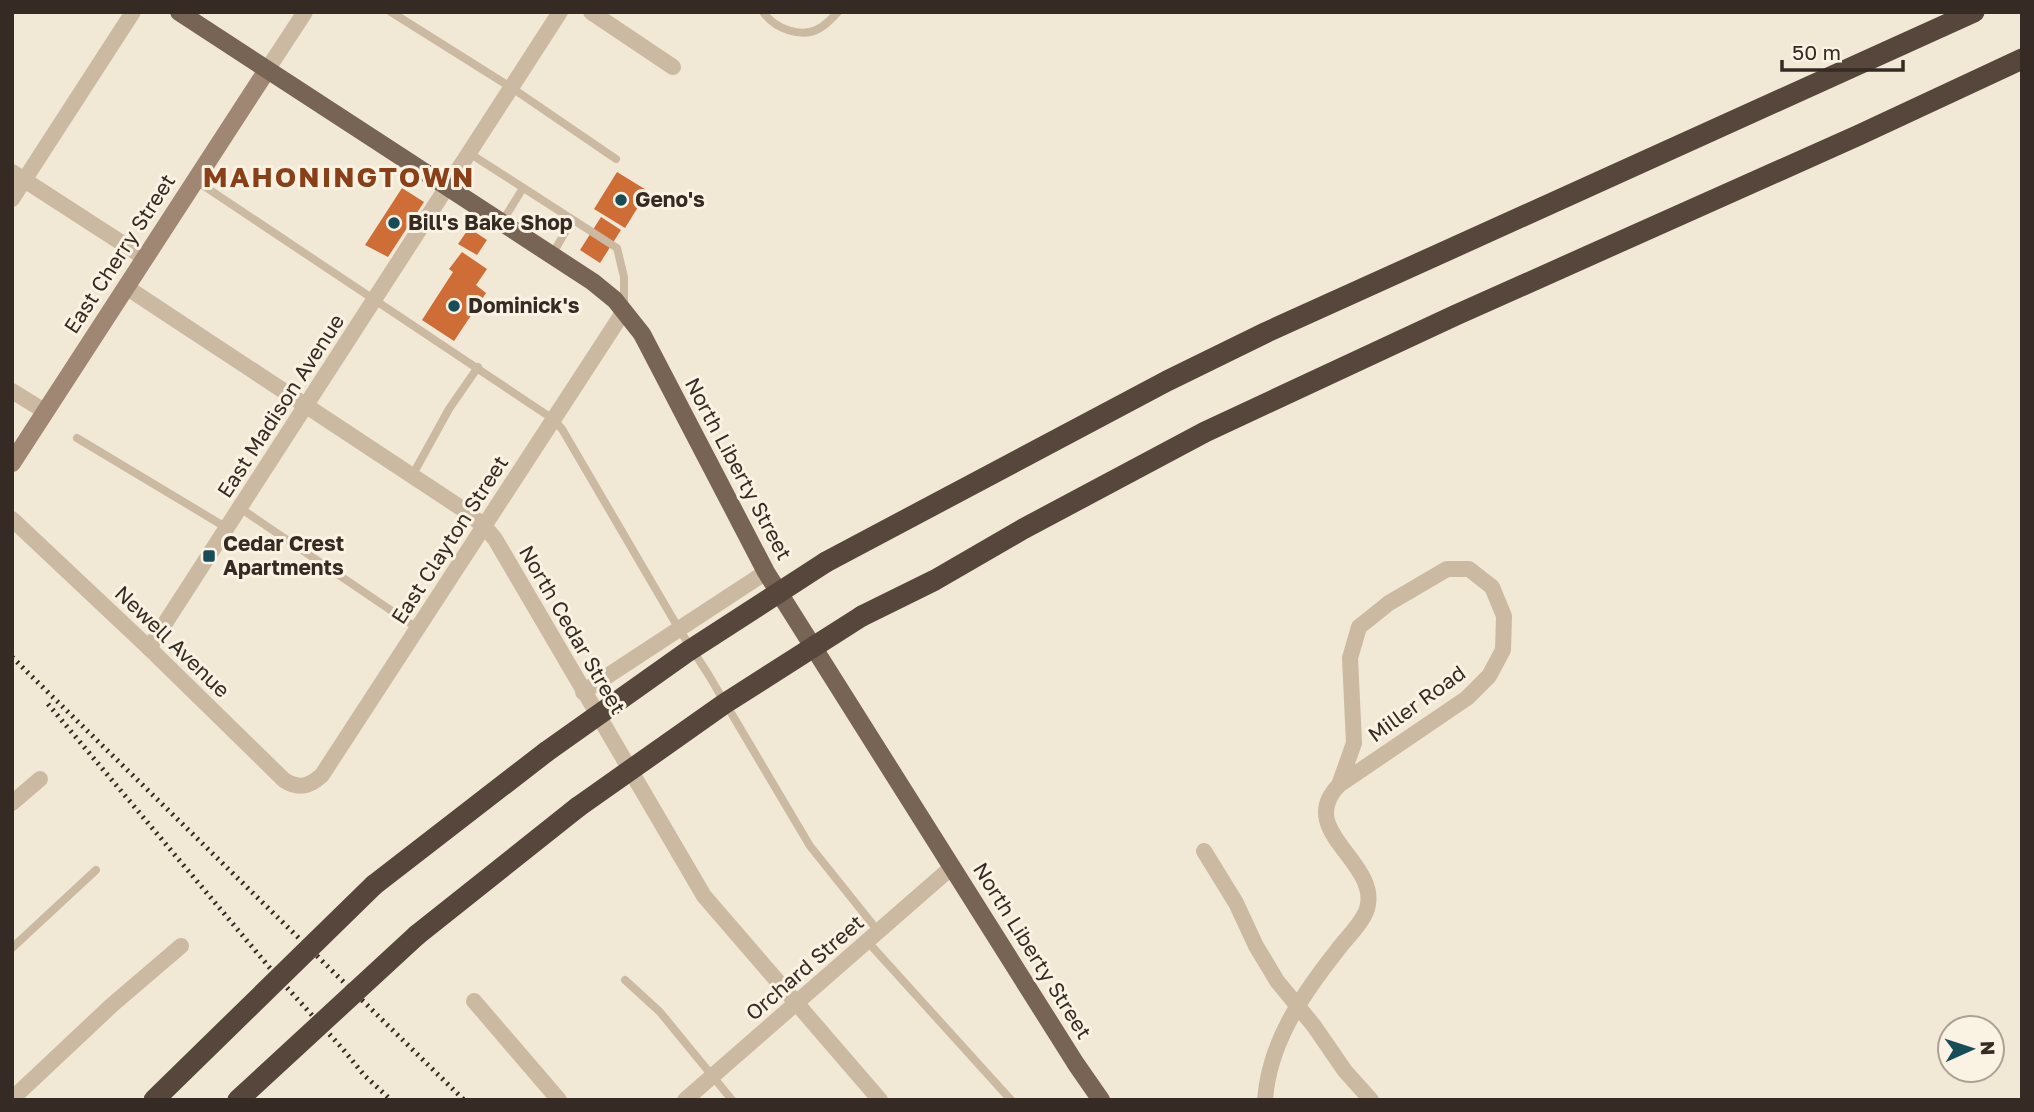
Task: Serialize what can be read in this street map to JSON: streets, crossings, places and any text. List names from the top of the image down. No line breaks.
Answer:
{"streets":{"main road":["North Liberty Street"],"street":["East Cherry Street","East Madison Avenue","East Clayton Street","North Cedar Street","Newell Avenue","Miller Road","Orchard Street"]},"crossings":[["East Cherry Street","North Liberty Street"],["East Cherry Street","North Cedar Street"],["East Madison Avenue","North Liberty Street"],["East Madison Avenue","North Cedar Street"],["East Madison Avenue","Newell Avenue"],["North Liberty Street","East Clayton Street"],["North Liberty Street","Orchard Street"],["East Clayton Street","North Cedar Street"],["East Clayton Street","Newell Avenue"],["North Cedar Street","Orchard Street"]],"districts":["MAHONINGTOWN"],"places":{"other":["Geno's","Bill's Bake Shop","Dominick's"],"transit":["Cedar Crest Apartments"]},"scale_bar":"50 m","north":"right"}
